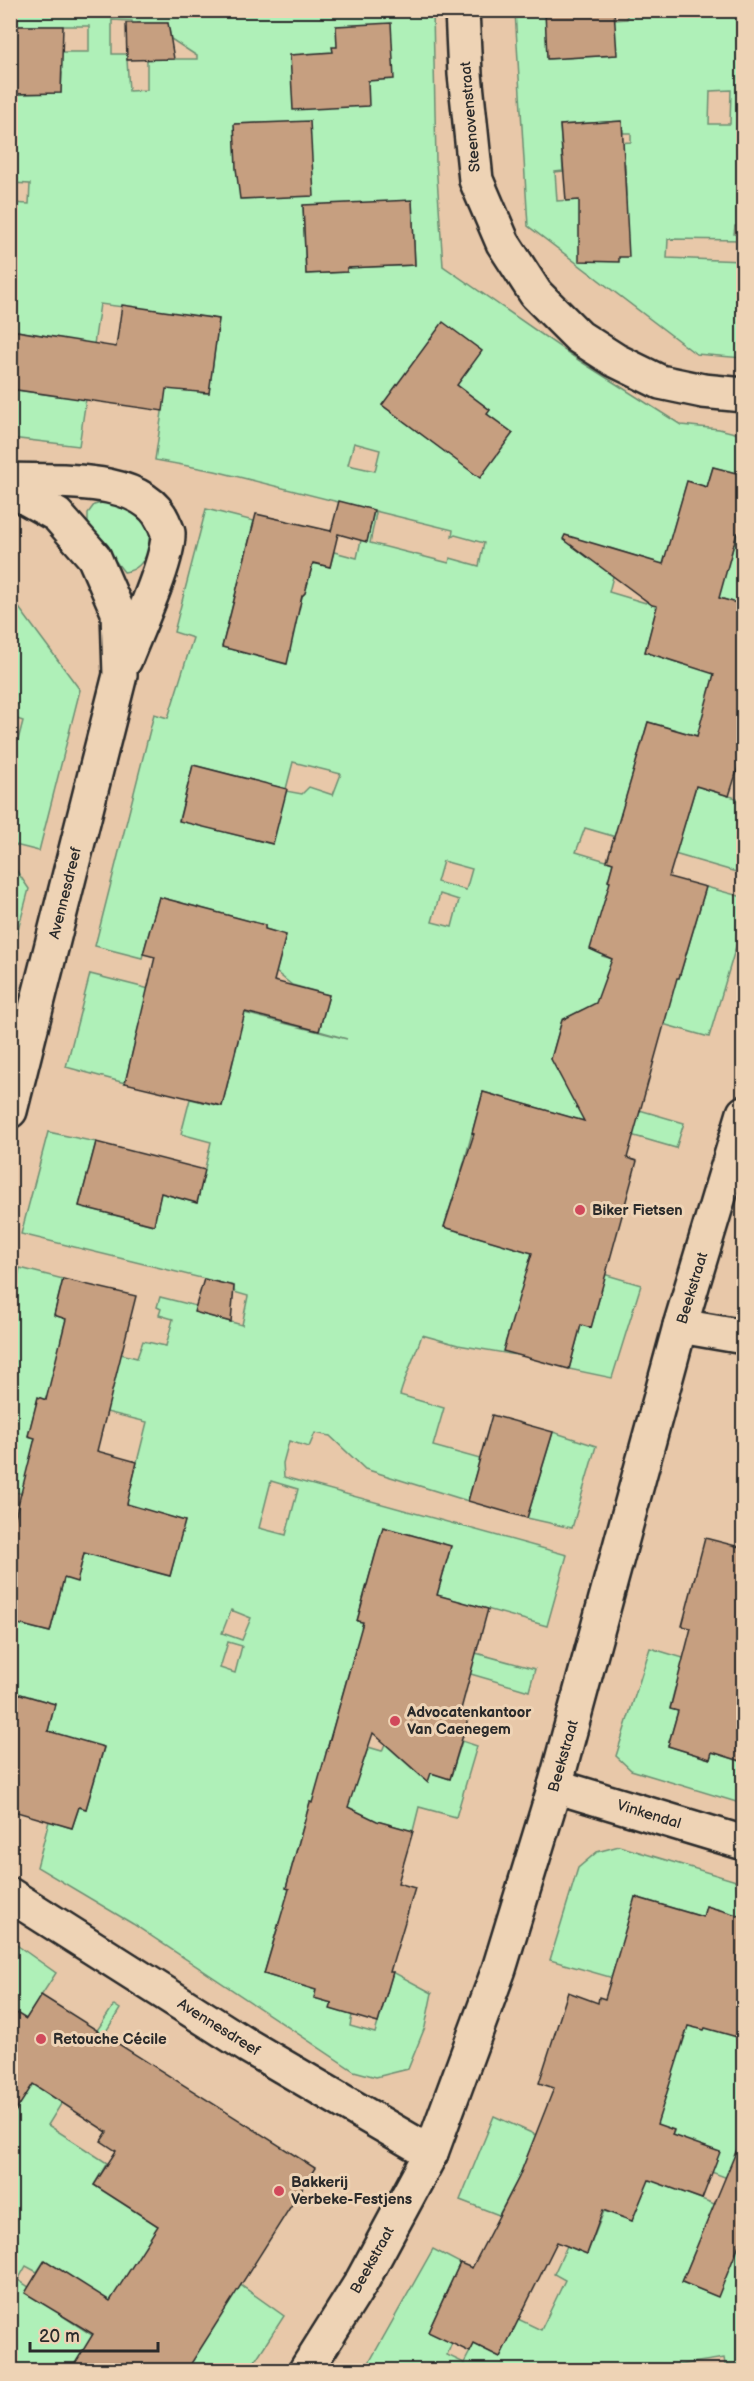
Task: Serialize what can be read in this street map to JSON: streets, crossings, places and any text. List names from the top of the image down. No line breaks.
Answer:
{"streets":{"street":["Steenovenstraat","Avennesdreef","Beekstraat","Vinkendal"]},"crossings":[["Avennesdreef","Beekstraat"],["Beekstraat","Vinkendal"]],"places":["Biker Fietsen","Advocatenkantoor Van Caenegem","Retouche Cécile","Bakkerij Verbeke-Festjens"],"scale_bar":"20 m"}
